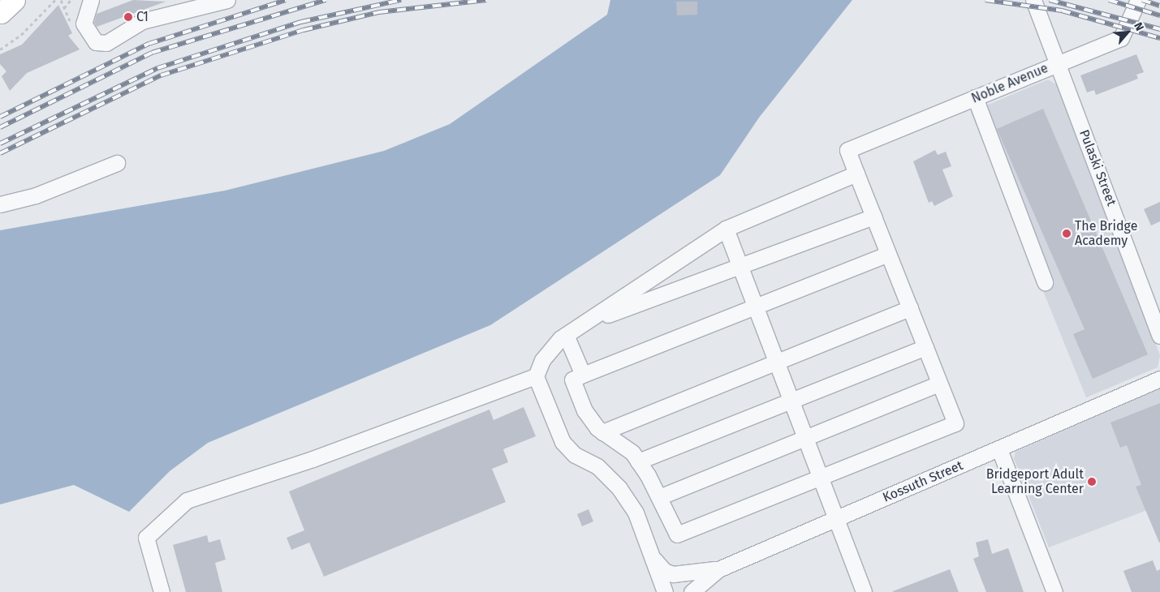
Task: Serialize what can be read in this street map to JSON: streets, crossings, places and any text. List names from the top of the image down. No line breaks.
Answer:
{"streets":{"street":["Noble Avenue","Pulaski Street","Kossuth Street"]},"crossings":[["Noble Avenue","Pulaski Street"]],"places":["C1","The Bridge Academy","Bridgeport Adult Learning Center"],"north":"top right"}
